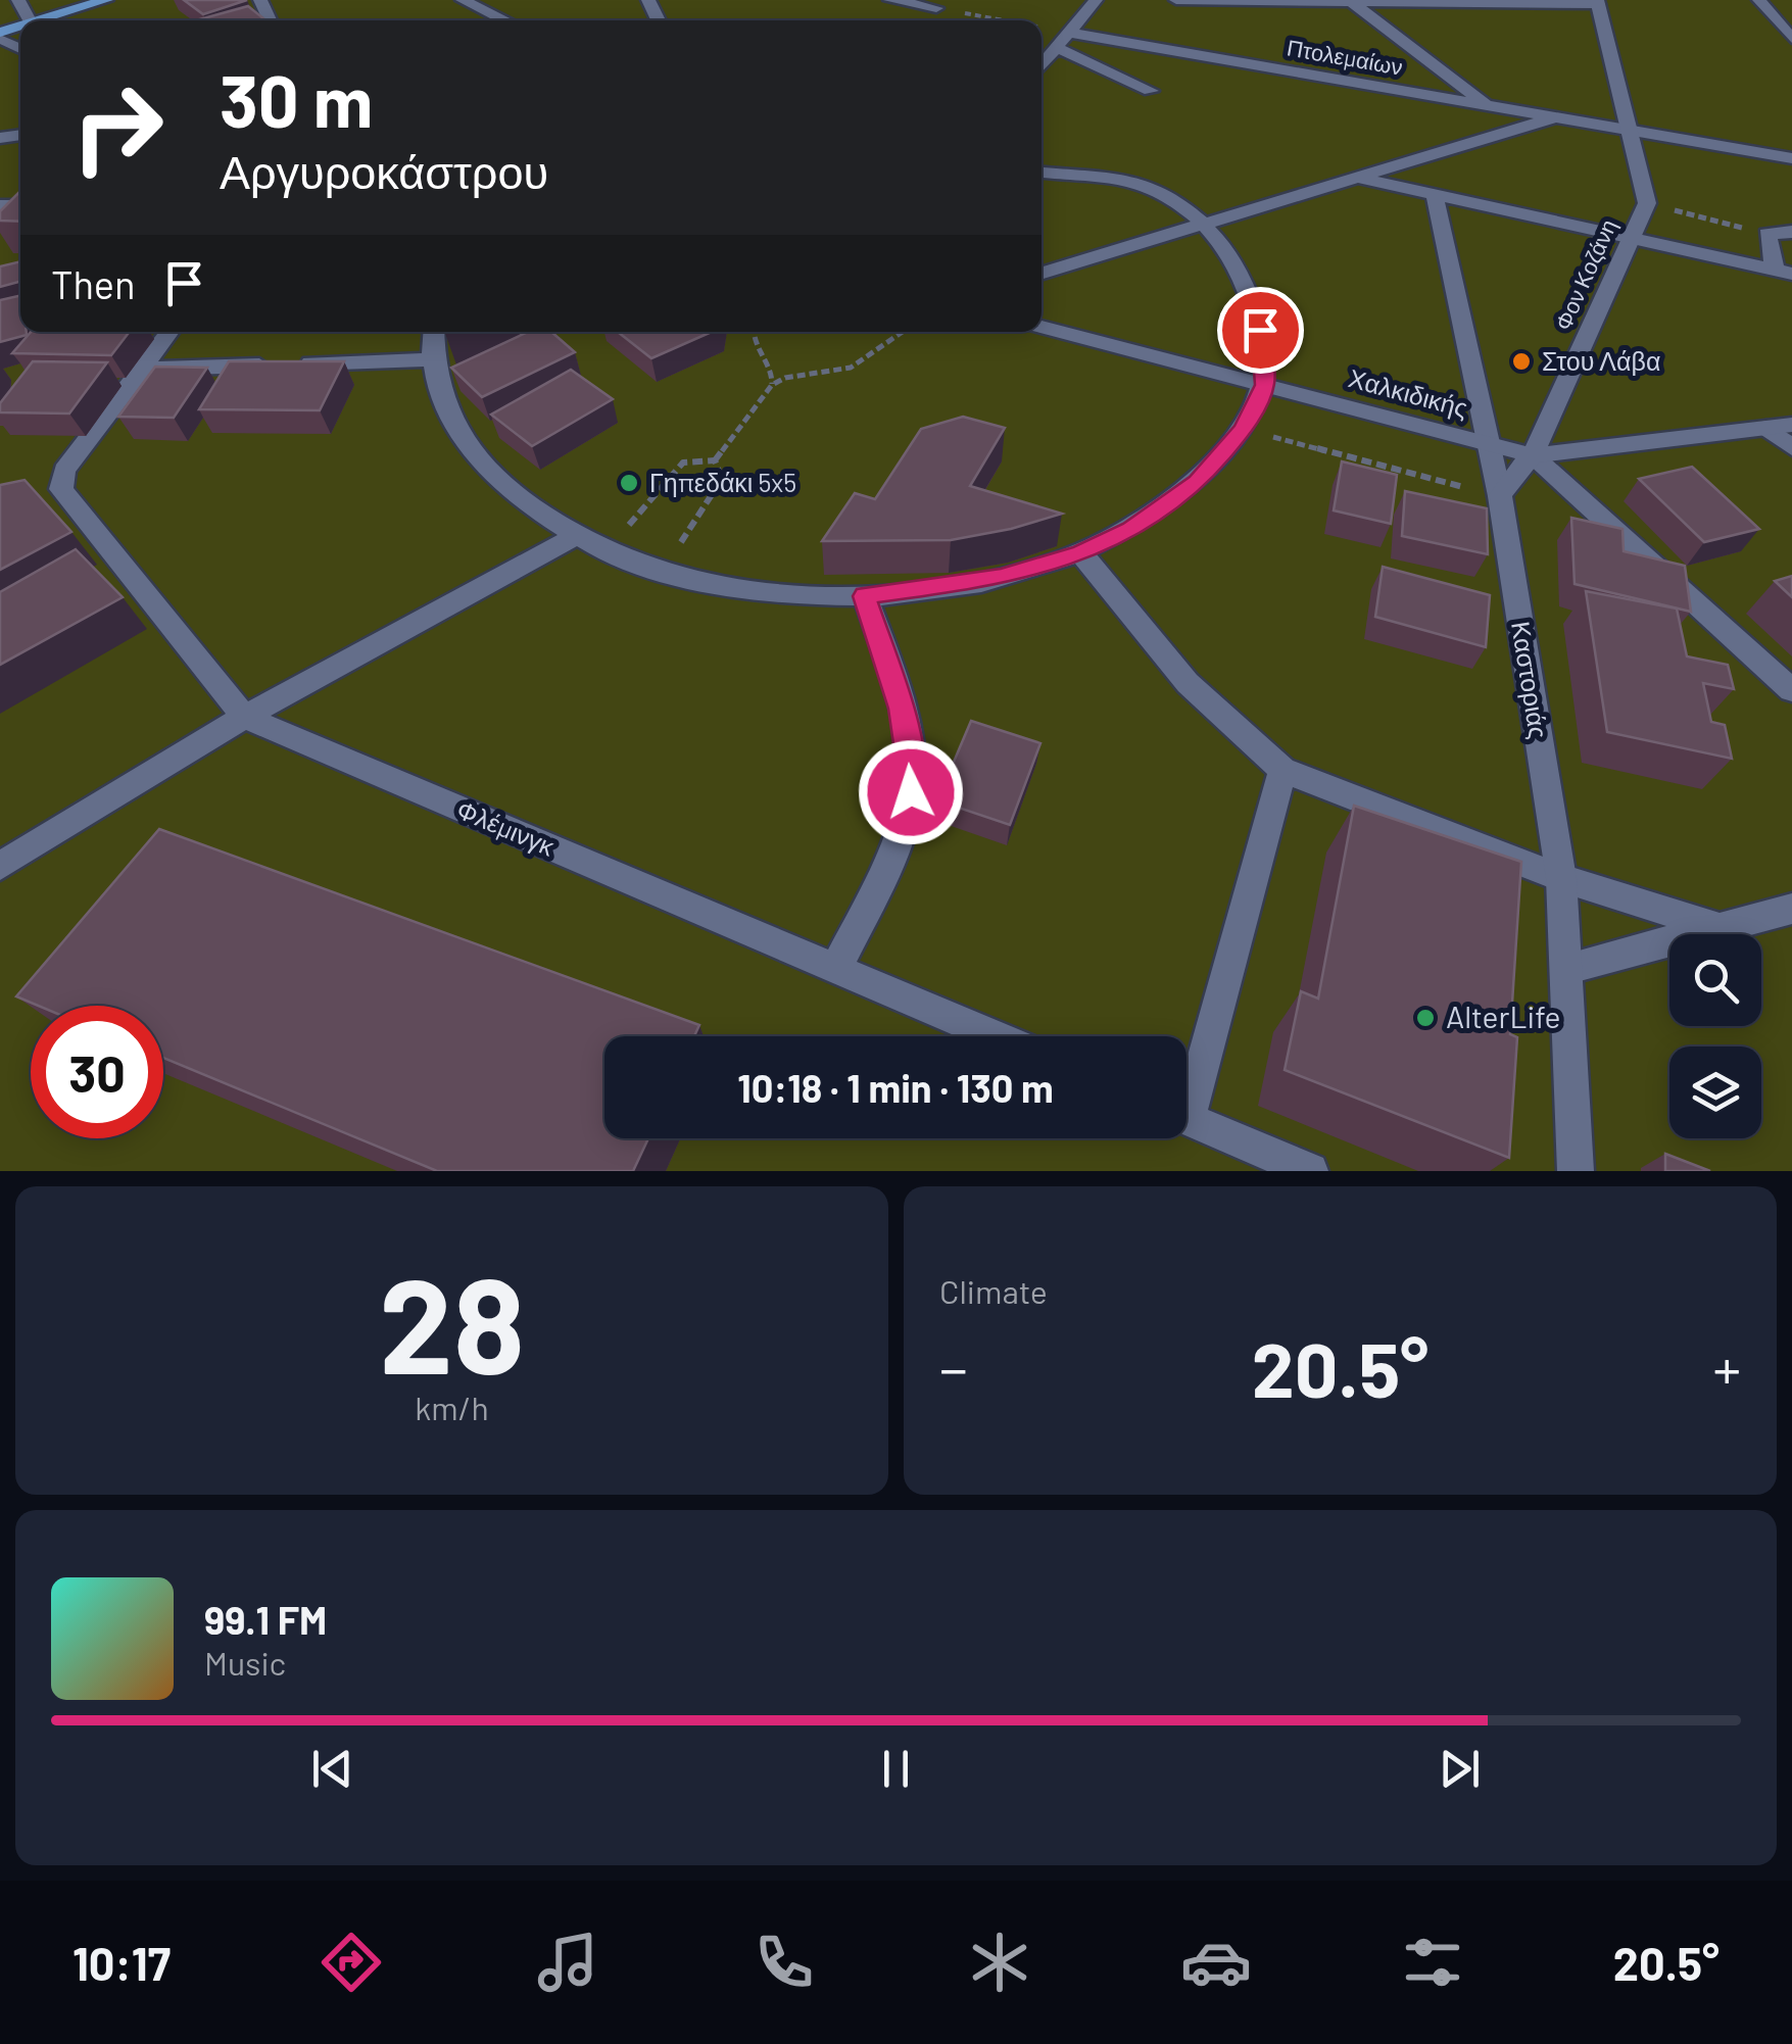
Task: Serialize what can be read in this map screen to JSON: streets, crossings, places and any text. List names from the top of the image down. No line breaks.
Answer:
{"streets":{"street":["Πτολεμαίων","Φον Κοζάνη","Χαλκιδικής","Καστοριάς","Φλέμινγκ"]},"crossings":[["Πτολεμαίων","Φον Κοζάνη"],["Φον Κοζάνη","Χαλκιδικής"],["Φον Κοζάνη","Καστοριάς"],["Χαλκιδικής","Καστοριάς"]],"places":["Στου Λάβα","Γηπεδάκι 5x5","AlterLife"],"page":{"turn":["30 m","Αργυροκάστρου"],"then":"Then","limit":"30","trip":"10:18 · 1 min · 130 m","tile":[["28","km/h"],"Climate"],"heat":["−","20.5°","+"],"song":["99.1 FM","Music"],"tabs":["10:17","20.5°"]}}
